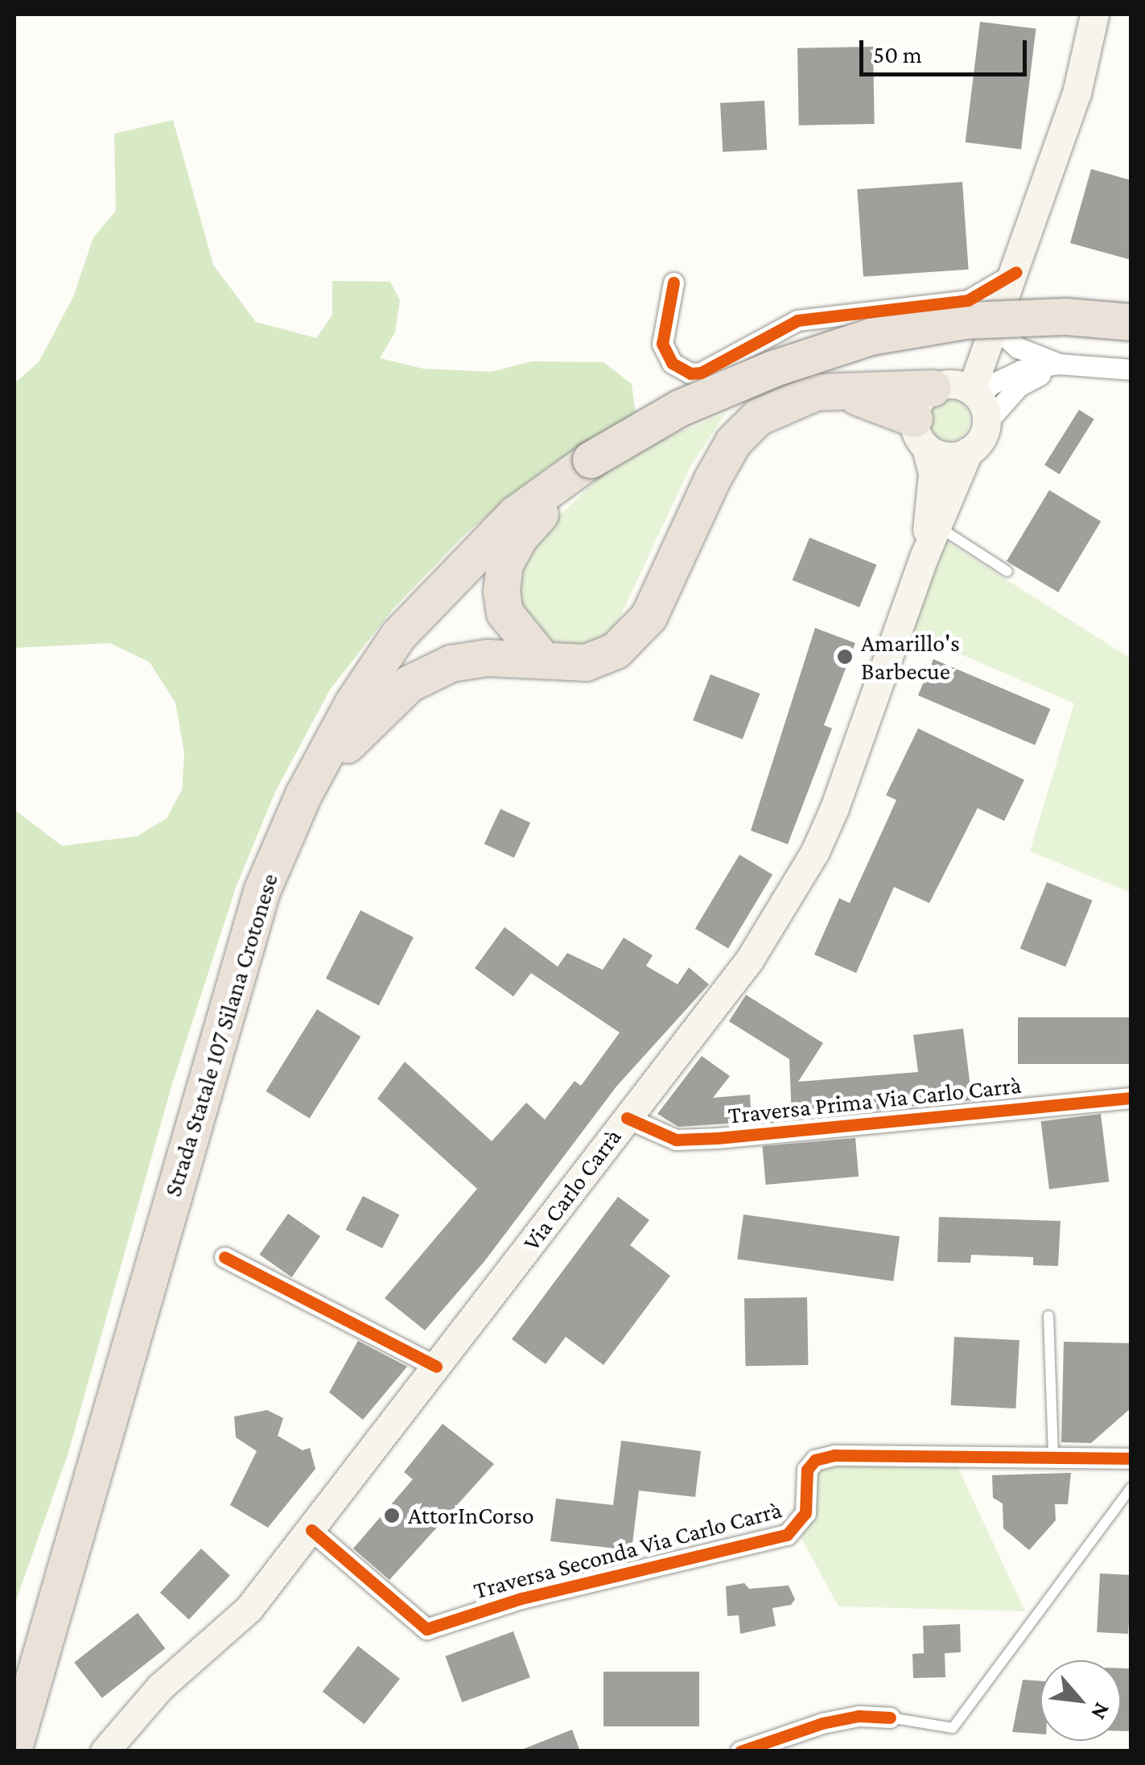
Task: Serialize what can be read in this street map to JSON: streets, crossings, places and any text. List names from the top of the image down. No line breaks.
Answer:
{"streets":{"highway":["Strada Statale 107 Silana Crotonese"],"main road":["Via Carlo Carrà"],"street":["Traversa Prima Via Carlo Carrà","Traversa Seconda Via Carlo Carrà"]},"crossings":[["Traversa Prima Via Carlo Carrà","Via Carlo Carrà"],["Via Carlo Carrà","Traversa Seconda Via Carlo Carrà"]],"places":["Amarillo's Barbecue","AttorInCorso"],"scale_bar":"50 m","north":"bottom right"}
